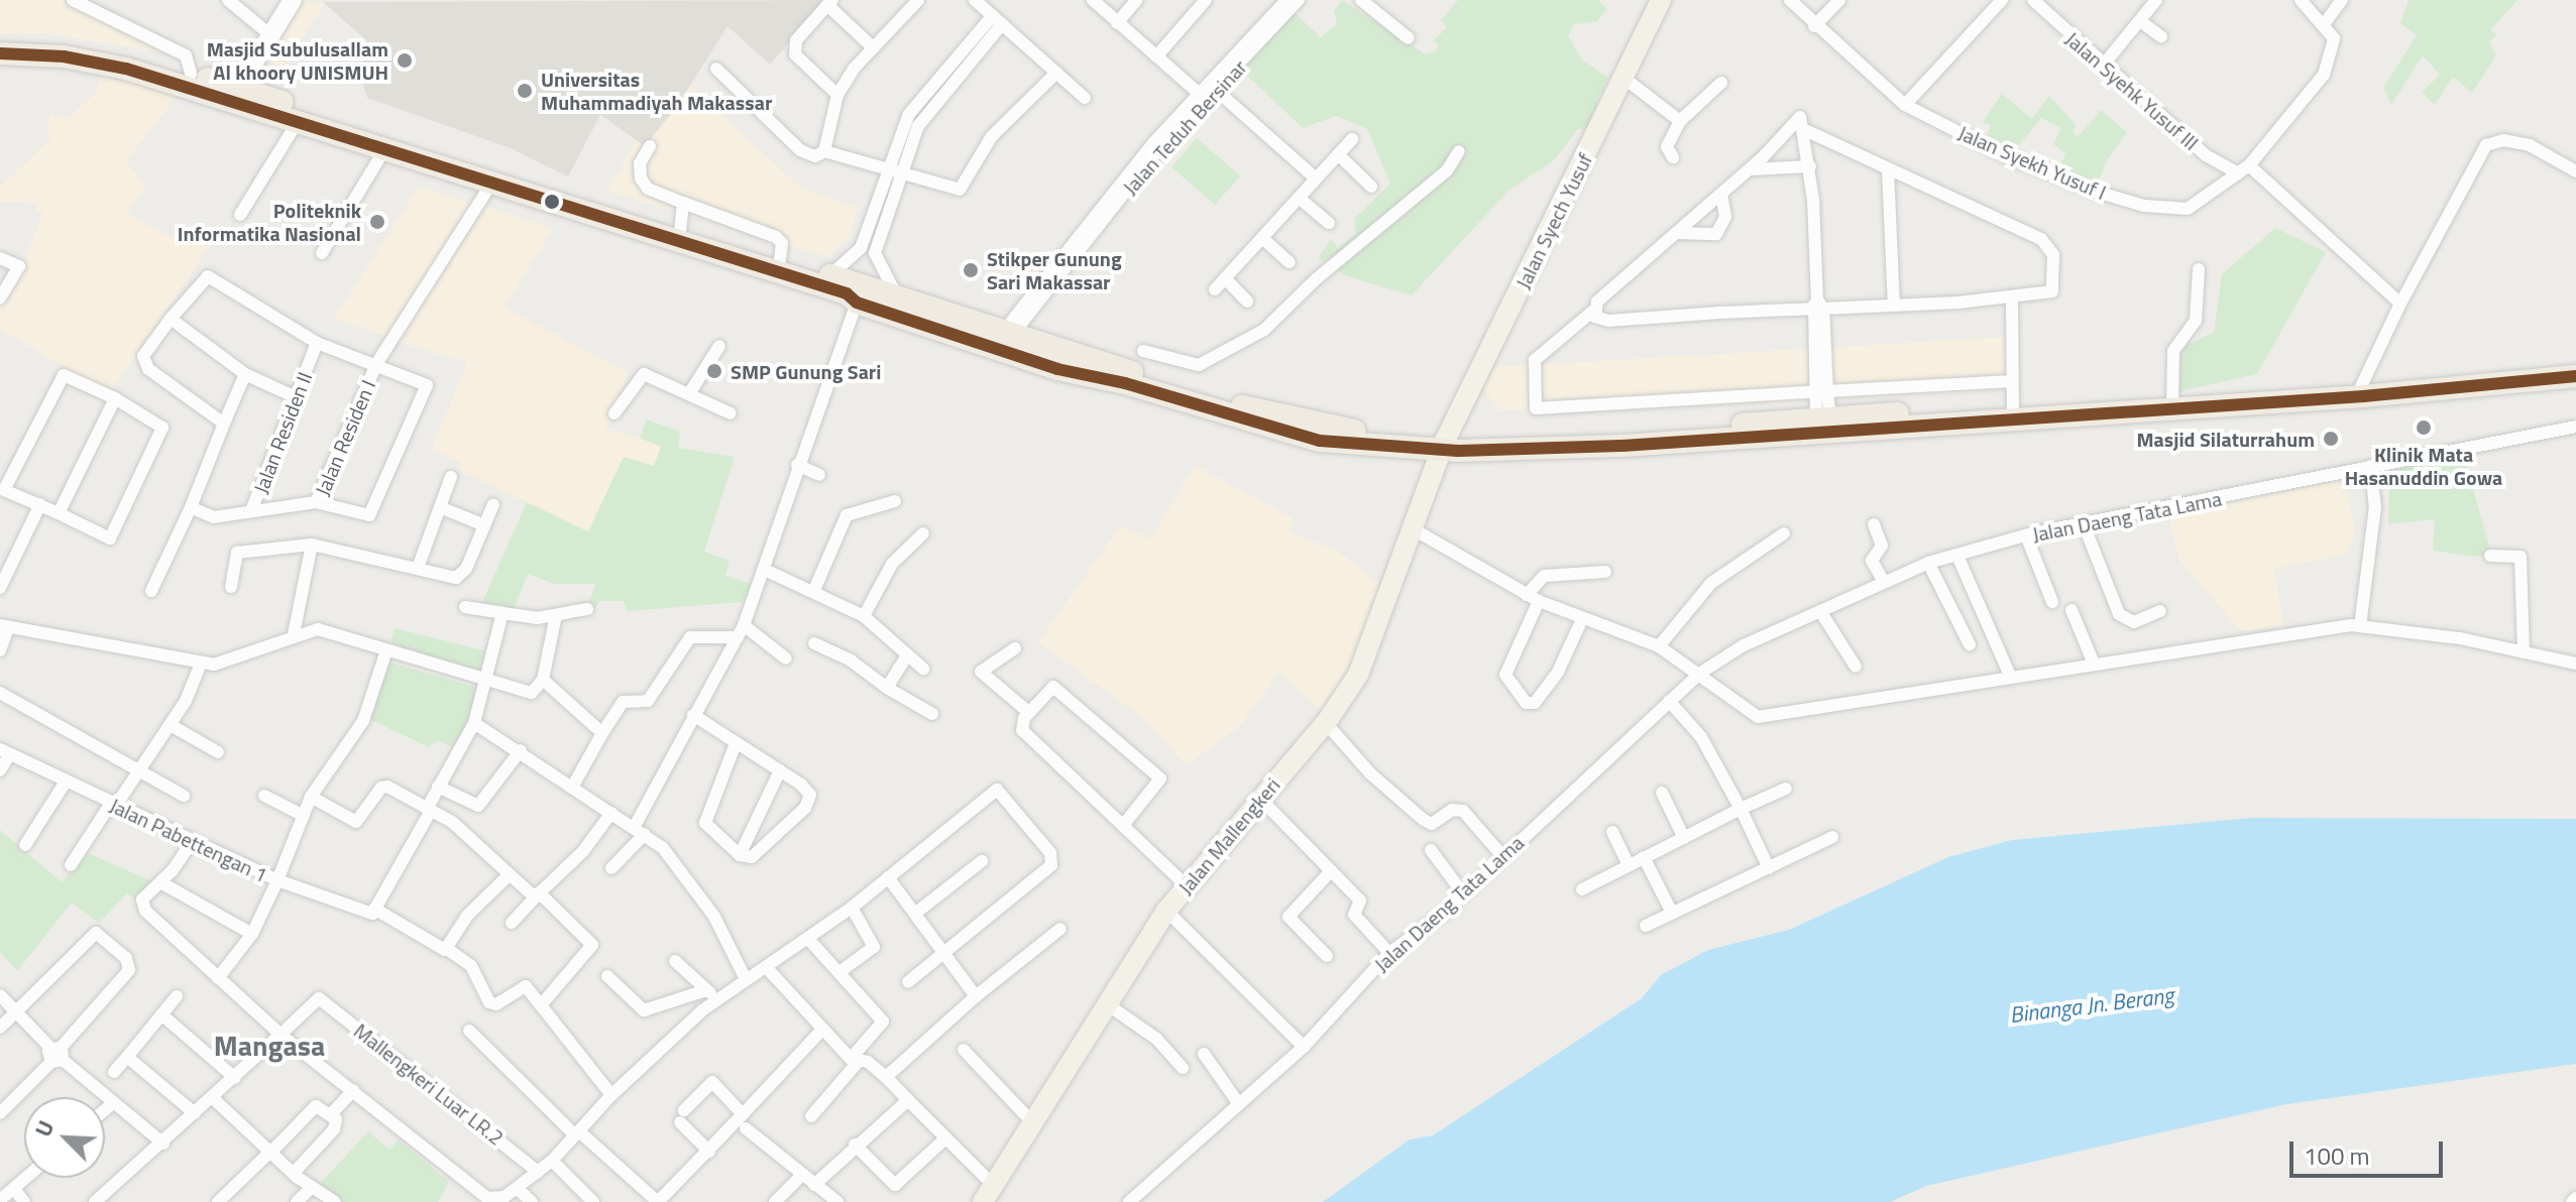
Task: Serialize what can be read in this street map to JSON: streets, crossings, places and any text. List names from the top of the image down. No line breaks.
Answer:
{"streets":{"main road":["Jalan Syech Yusuf","Jalan Mallengkeri"],"street":["Jalan Syehk Yusuf III","Jalan Teduh Bersinar","Jalan Syekh Yusuf I","Jalan Residen II","Jalan Residen I","Jalan Daeng Tata Lama","Jalan Pabettengan 1","Mallengkeri Luar LR.2"]},"crossings":[["Jalan Syehk Yusuf III","Jalan Syekh Yusuf I"],["Jalan Syech Yusuf","Jalan Mallengkeri"],["Jalan Residen II","Jalan Residen I"]],"districts":["Mangasa"],"water":["Binanga Jn. Berang"],"places":["Masjid Subulusallam Al khoory UNISMUH","Universitas Muhammadiyah Makassar","Politeknik Informatika Nasional","Stikper Gunung Sari Makassar","SMP Gunung Sari","Klinik Mata Hasanuddin Gowa","Masjid Silaturrahum"],"scale_bar":"100 m","north":"top left"}
